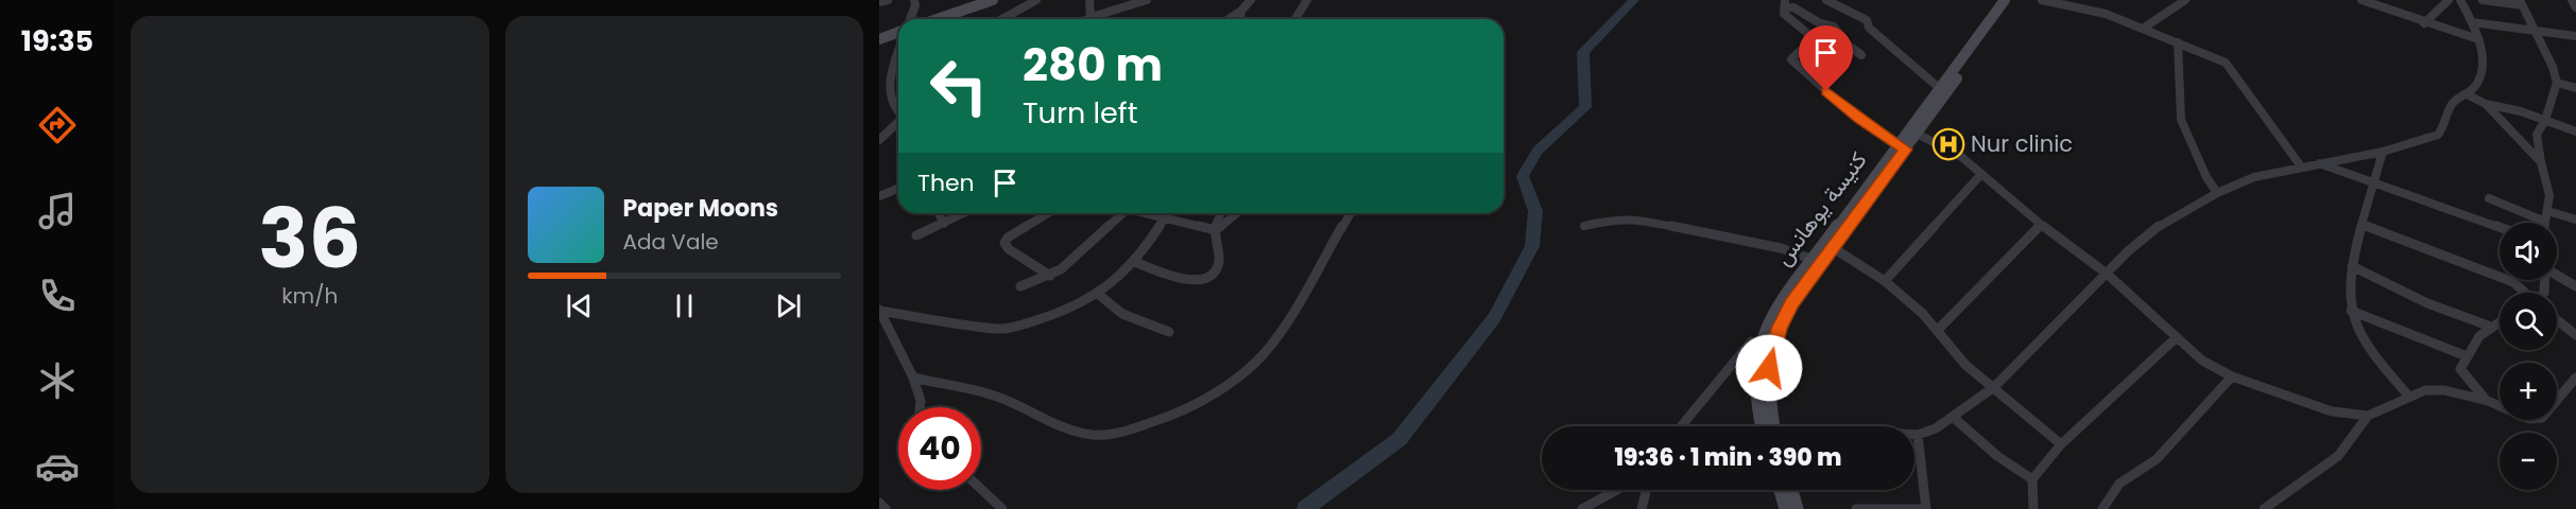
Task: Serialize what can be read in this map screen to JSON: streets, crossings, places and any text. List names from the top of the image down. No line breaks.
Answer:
{"places":{"hospital":["Nur clinic"]},"page":{"tabs":"19:35","tile":["36","km/h"],"turn":["280 m","Turn left"],"then":"Then","song":["Paper Moons","Ada Vale"],"map_buttons":["+","−"],"limit":"40","trip":"19:36 · 1 min · 390 m"}}
